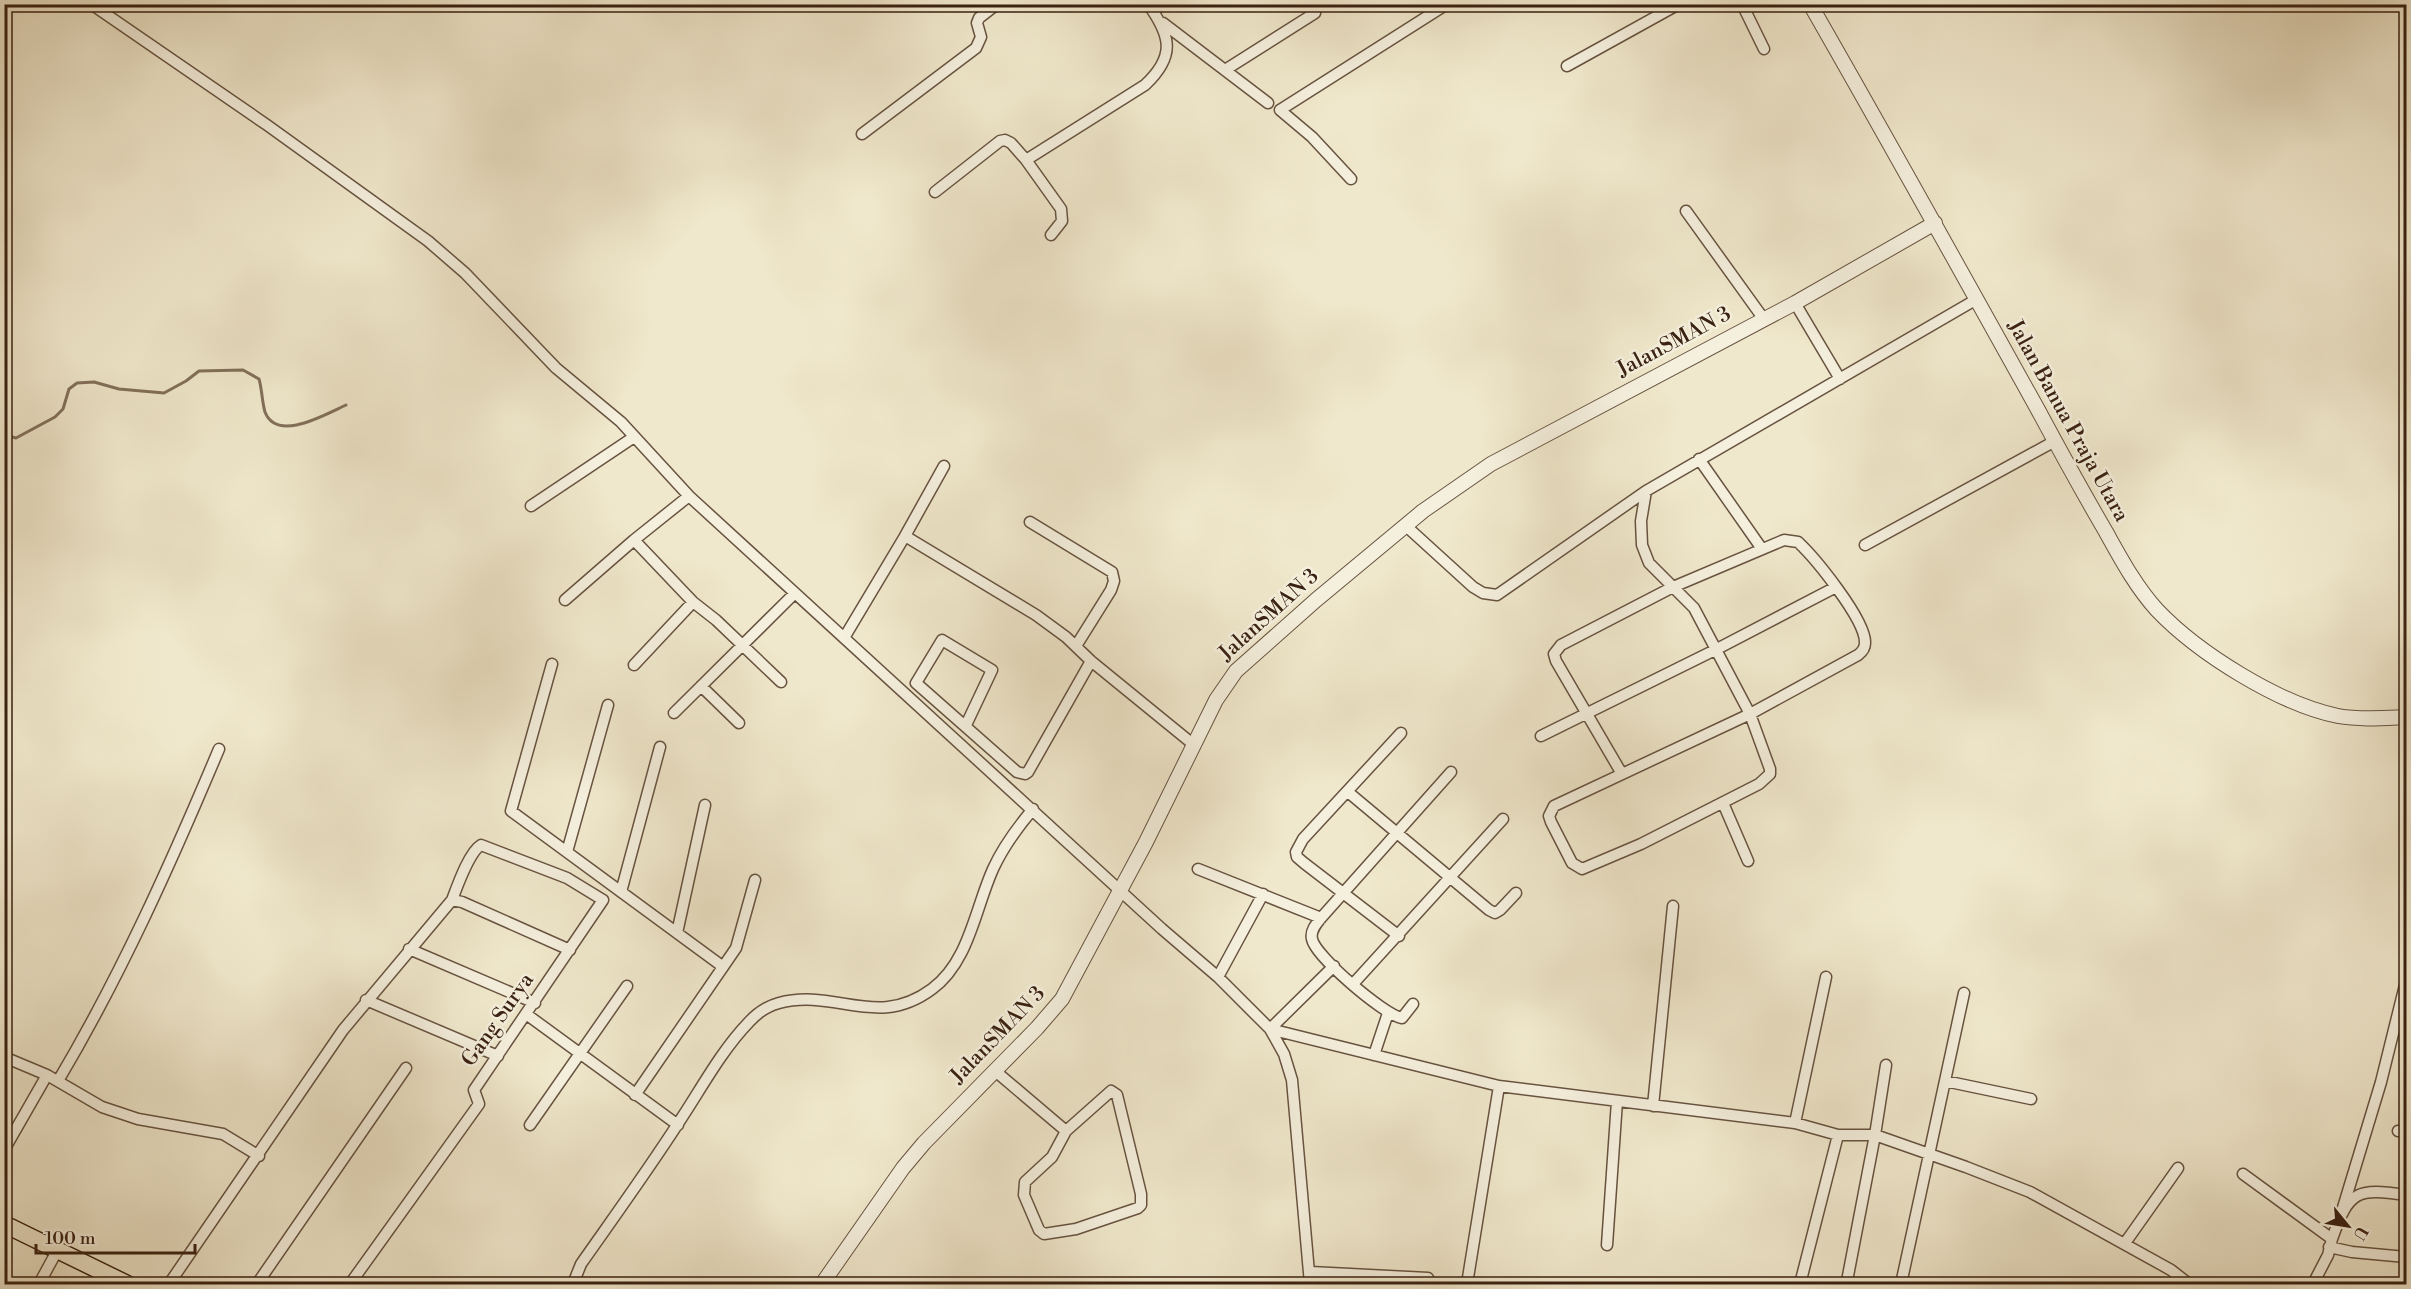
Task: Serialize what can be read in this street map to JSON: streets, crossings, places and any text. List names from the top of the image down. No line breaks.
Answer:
{"streets":{"street":["JalanSMAN 3","Jalan Banua Praja Utara","Gang Surya"]},"crossings":[["JalanSMAN 3","Jalan Banua Praja Utara"]],"scale_bar":"100 m","north":"bottom right"}
